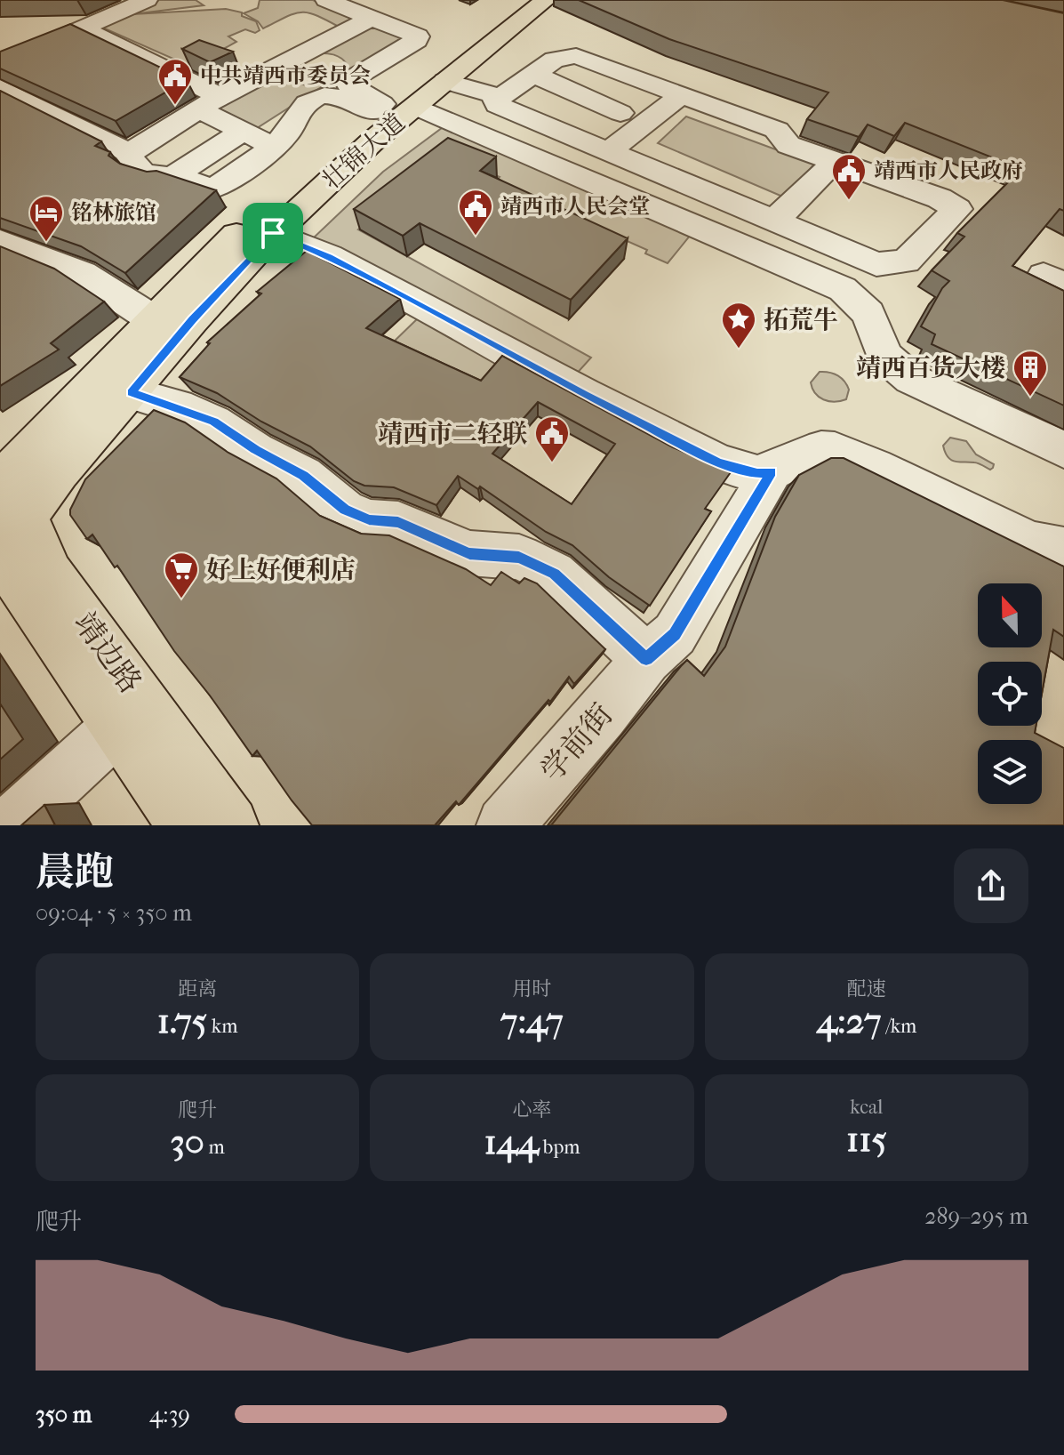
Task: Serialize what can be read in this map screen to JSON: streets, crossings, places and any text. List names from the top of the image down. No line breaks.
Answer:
{"streets":{"main road":["壮锦大道","靖边路"],"street":["学前街"]},"crossings":[["壮锦大道","靖边路"]],"places":{"public building":["中共靖西市委员会","靖西市人民政府","靖西市人民会堂","靖西市二轻联"],"hotel":["铭林旅馆"],"place":["拓荒牛"],"building":["靖西百货大楼"],"supermarket":["好上好便利店"]},"north":"top","page":{"heading":["晨跑","09:04 · 5 × 350 m"],"stats":[["距离","1.75 km"],["用时","7:47"],["配速","4:27 /km"],["爬升","30 m"],["心率","144 bpm"],["kcal","115"]],"chart":["爬升","289–295 m"],"list":[{"name":"350 m","note":"4:39"}]}}
